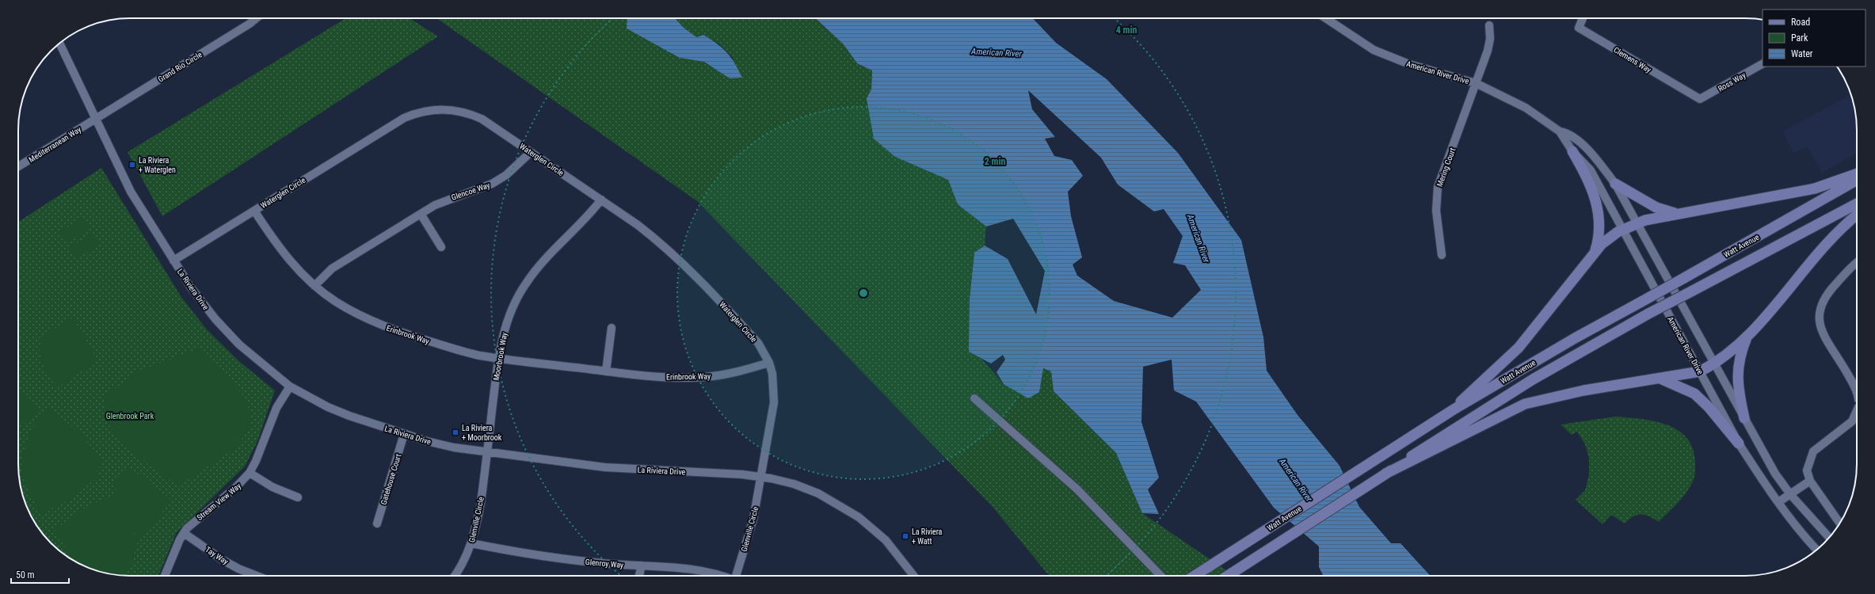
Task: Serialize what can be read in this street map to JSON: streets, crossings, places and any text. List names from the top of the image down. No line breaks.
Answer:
{"streets":{"main road":["Watt Avenue"],"street":["Clemens Way","Grand Rio Circle","American River Drive","Ross Way","Mediterranean Way","Waterglen Circle","Mering Court","Glencoe Way","La Riviera Drive","Erinbrook Way","Moorbrook Way","Gatehouse Court","Stream View Way","Glenville Circle","Tay Way","Glenroy Way"]},"crossings":[["Clemens Way","Ross Way"],["Grand Rio Circle","Mediterranean Way"],["Grand Rio Circle","La Riviera Drive"],["American River Drive","Mering Court"],["Mediterranean Way","La Riviera Drive"],["Waterglen Circle","Glencoe Way"],["Waterglen Circle","La Riviera Drive"],["Waterglen Circle","Erinbrook Way"],["Waterglen Circle","Moorbrook Way"],["Waterglen Circle","Glenville Circle"],["Glencoe Way","Erinbrook Way"],["La Riviera Drive","Moorbrook Way"],["La Riviera Drive","Gatehouse Court"],["La Riviera Drive","Stream View Way"],["La Riviera Drive","Glenville Circle"],["Erinbrook Way","Moorbrook Way"],["Moorbrook Way","Glenville Circle"],["Stream View Way","Tay Way"],["Glenville Circle","Glenroy Way"]],"water":["American River"],"parks":["Glenbrook Park"],"places":{"transit":["La Riviera + Waterglen","La Riviera + Moorbrook","La Riviera + Watt"]},"legend":["Road","Park","Water"],"scale_bar":"50 m","rings":["4 min","2 min"]}
